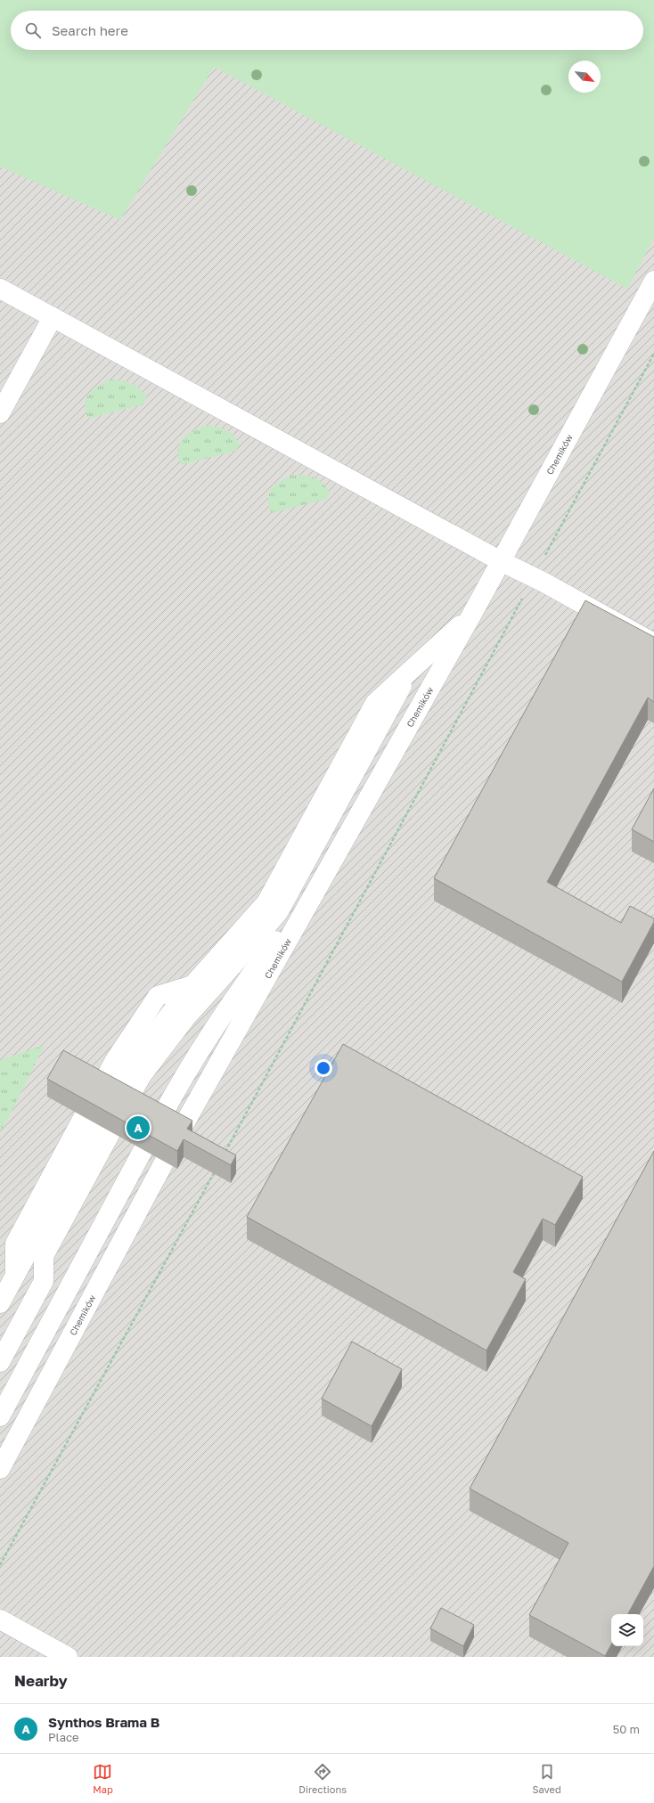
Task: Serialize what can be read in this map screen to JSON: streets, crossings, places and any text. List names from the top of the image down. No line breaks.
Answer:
{"streets":{"lane":["Chemików"]},"north":"bottom right","page":{"search":"Search here","pins":"A","heading":"Nearby","list":[{"mark":"A","name":"Synthos Brama B","note":"Place","value":"50 m"}],"nav":["Map","Directions","Saved"]}}
